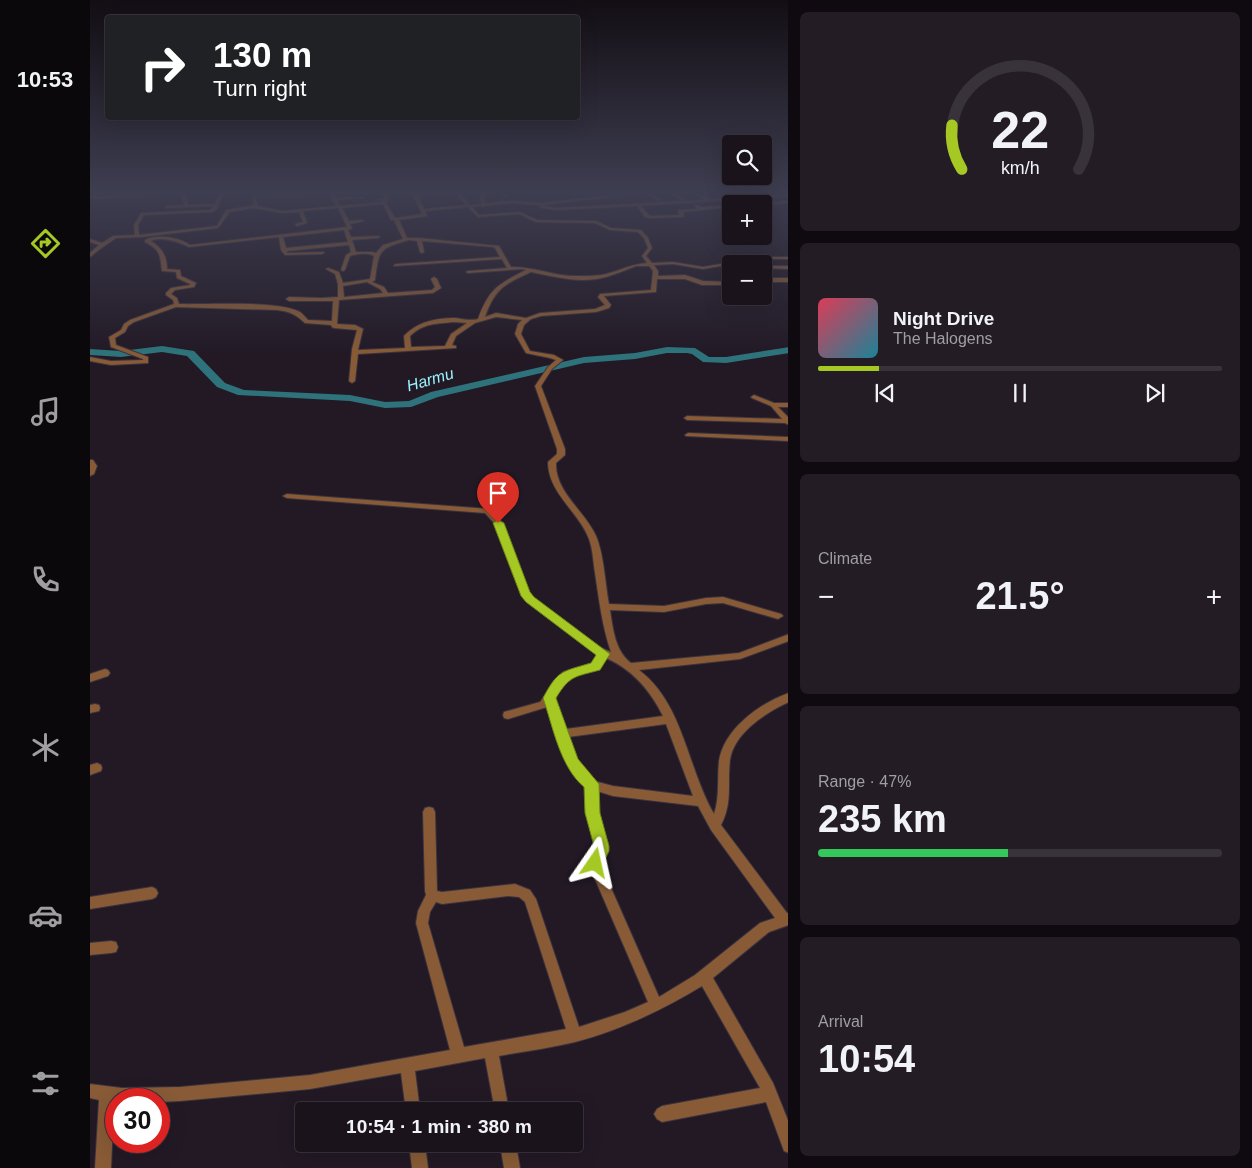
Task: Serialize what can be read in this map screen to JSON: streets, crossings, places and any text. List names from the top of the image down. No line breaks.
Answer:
{"water":["Harmu"],"page":{"tabs":"10:53","turn":["130 m","Turn right"],"map_buttons":["+","−"],"song":["Night Drive","The Halogens"],"tile":["Climate",["Range · 47%","235 km"],["Arrival","10:54"]],"heat":["−","21.5°","+"],"limit":"30","trip":"10:54 · 1 min · 380 m","gauge":["22","km/h"]}}
